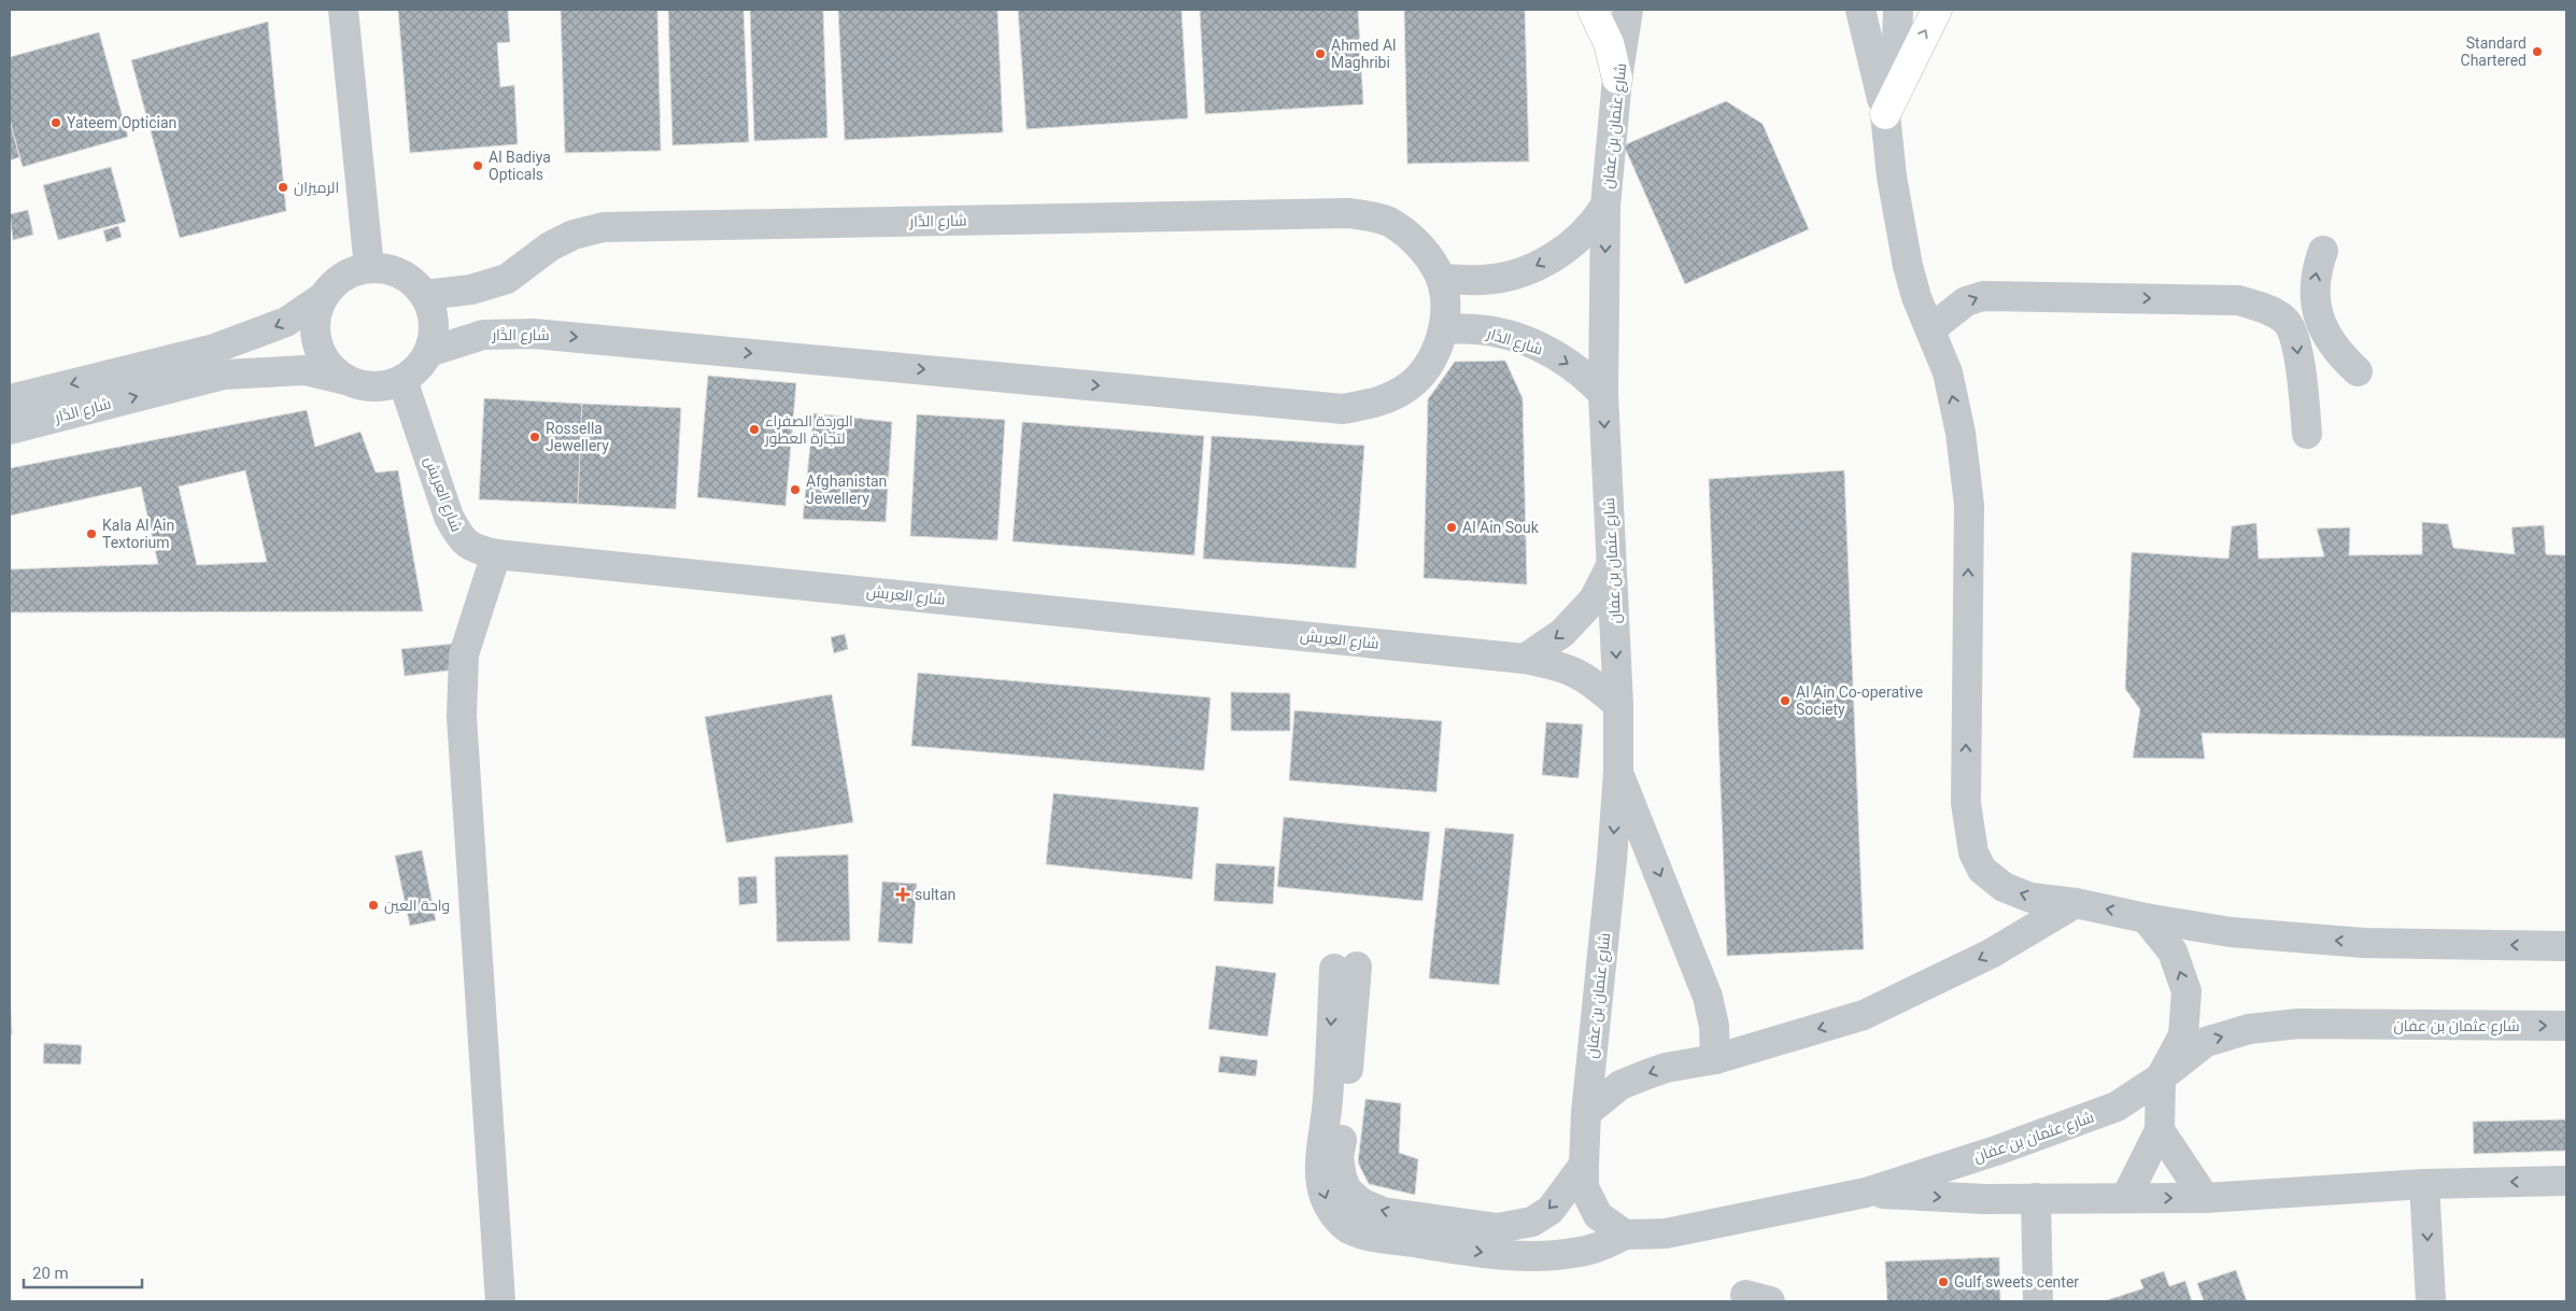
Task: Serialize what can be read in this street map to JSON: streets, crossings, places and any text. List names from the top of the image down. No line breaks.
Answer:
{"streets":{"street":["شارع عثمان بن عفان","شارع الدَّار","شارع العِريش"]},"crossings":[["شارع عثمان بن عفان","شارع الدَّار"],["شارع عثمان بن عفان","شارع العِريش"],["شارع الدَّار","شارع العِريش"]],"places":{"other":["Standard Chartered","Ahmed Al Maghribi","Yateem Optician","Al Badiya Opticals","الرميزان","الوردة الصفراء لتجارة العطور","Rossella Jewellery","Afghanistan Jewellery","Al Ain Souk","Kala Al Ain Textorium","Al Ain Co-operative Society","واحة العين","Gulf sweets center"],"health":["sultan"]},"scale_bar":"20 m"}
